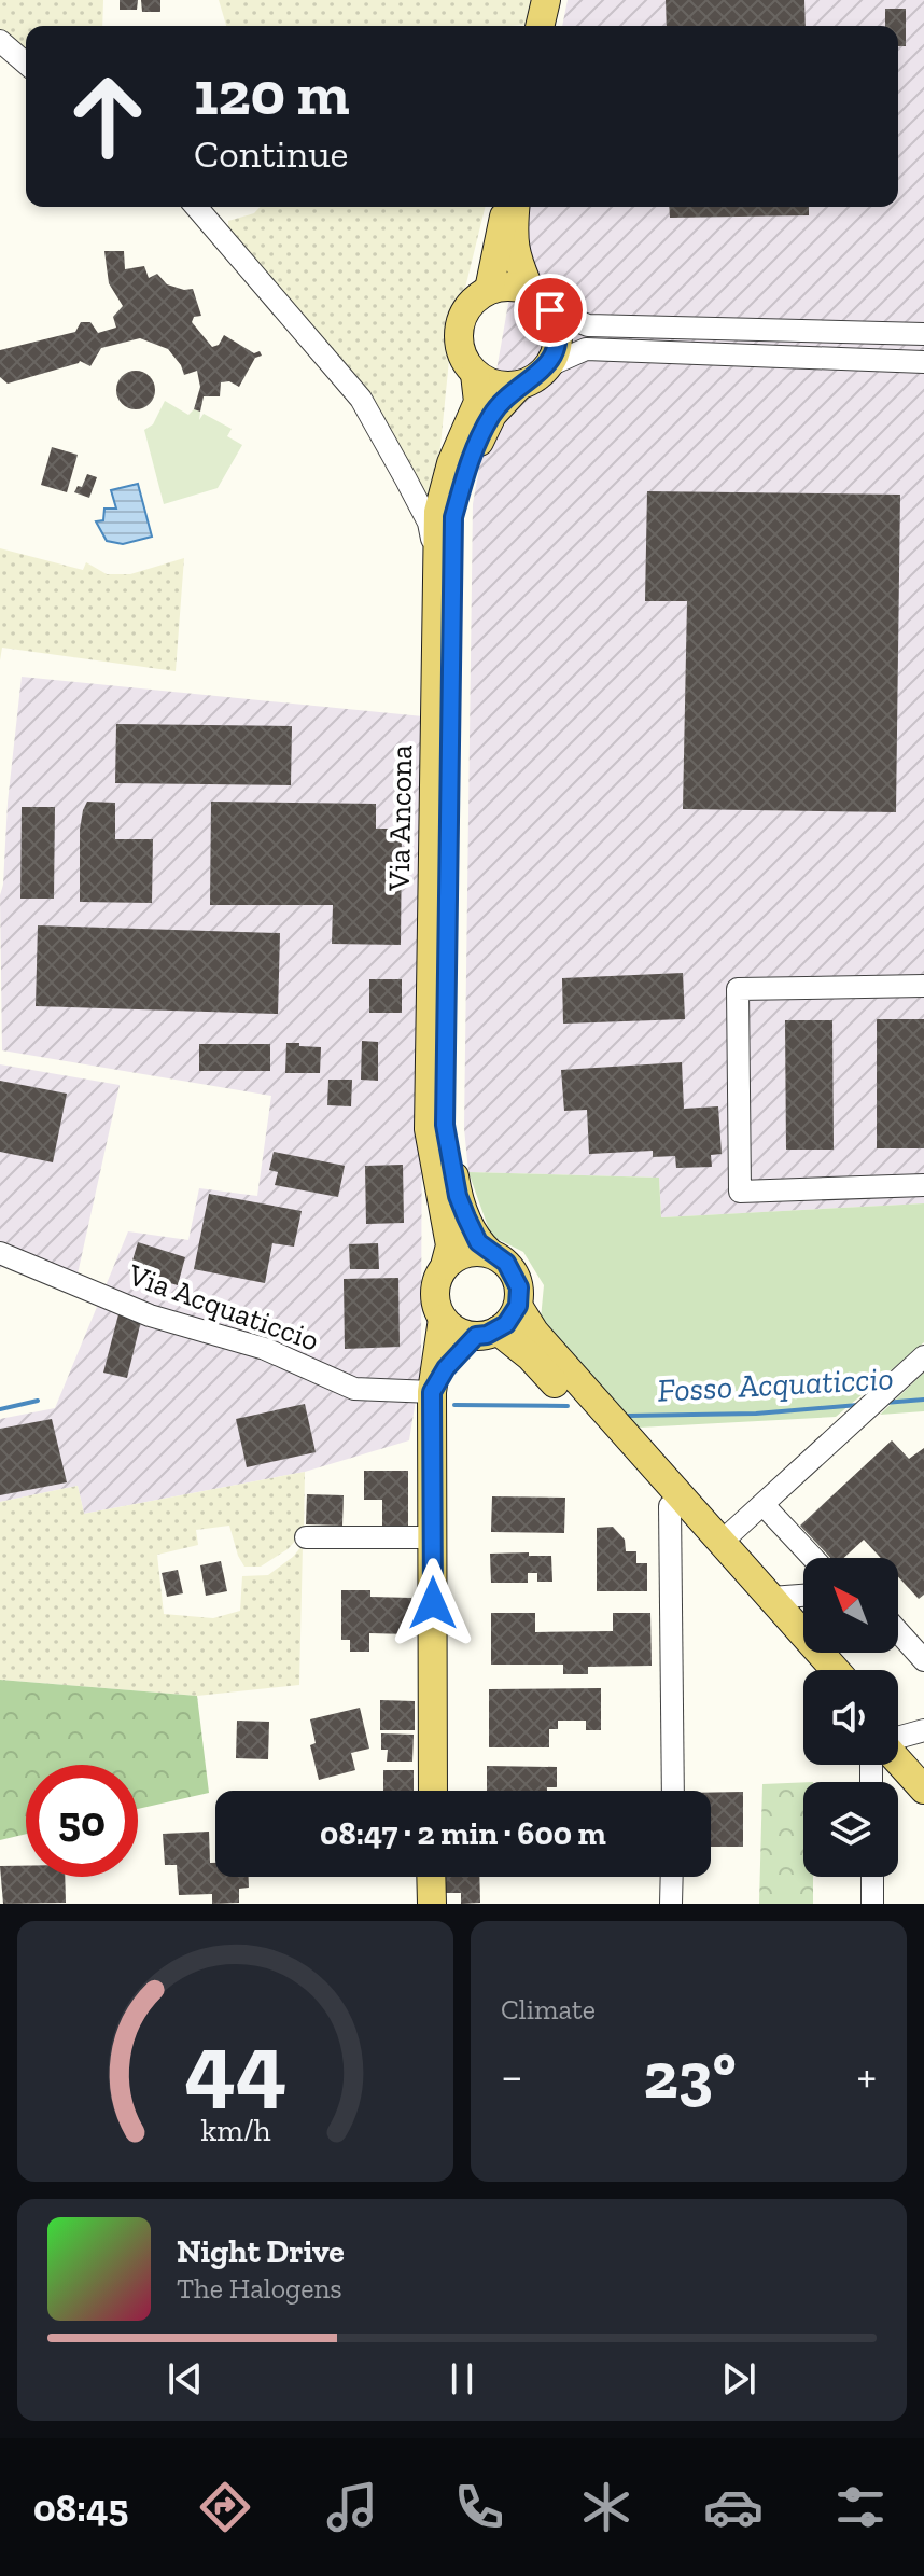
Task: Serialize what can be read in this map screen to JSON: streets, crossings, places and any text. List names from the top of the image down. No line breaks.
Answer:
{"streets":{"main road":["Via Ancona"],"street":["Via Acquaticcio"]},"water":["Fosso Acquaticcio"],"north":"top left","page":{"turn":["120 m","Continue"],"limit":"50","trip":"08:47 · 2 min · 600 m","tile":"Climate","heat":["−","23°","+"],"song":["Night Drive","The Halogens"],"tabs":"08:45","gauge":["44","km/h"]}}
